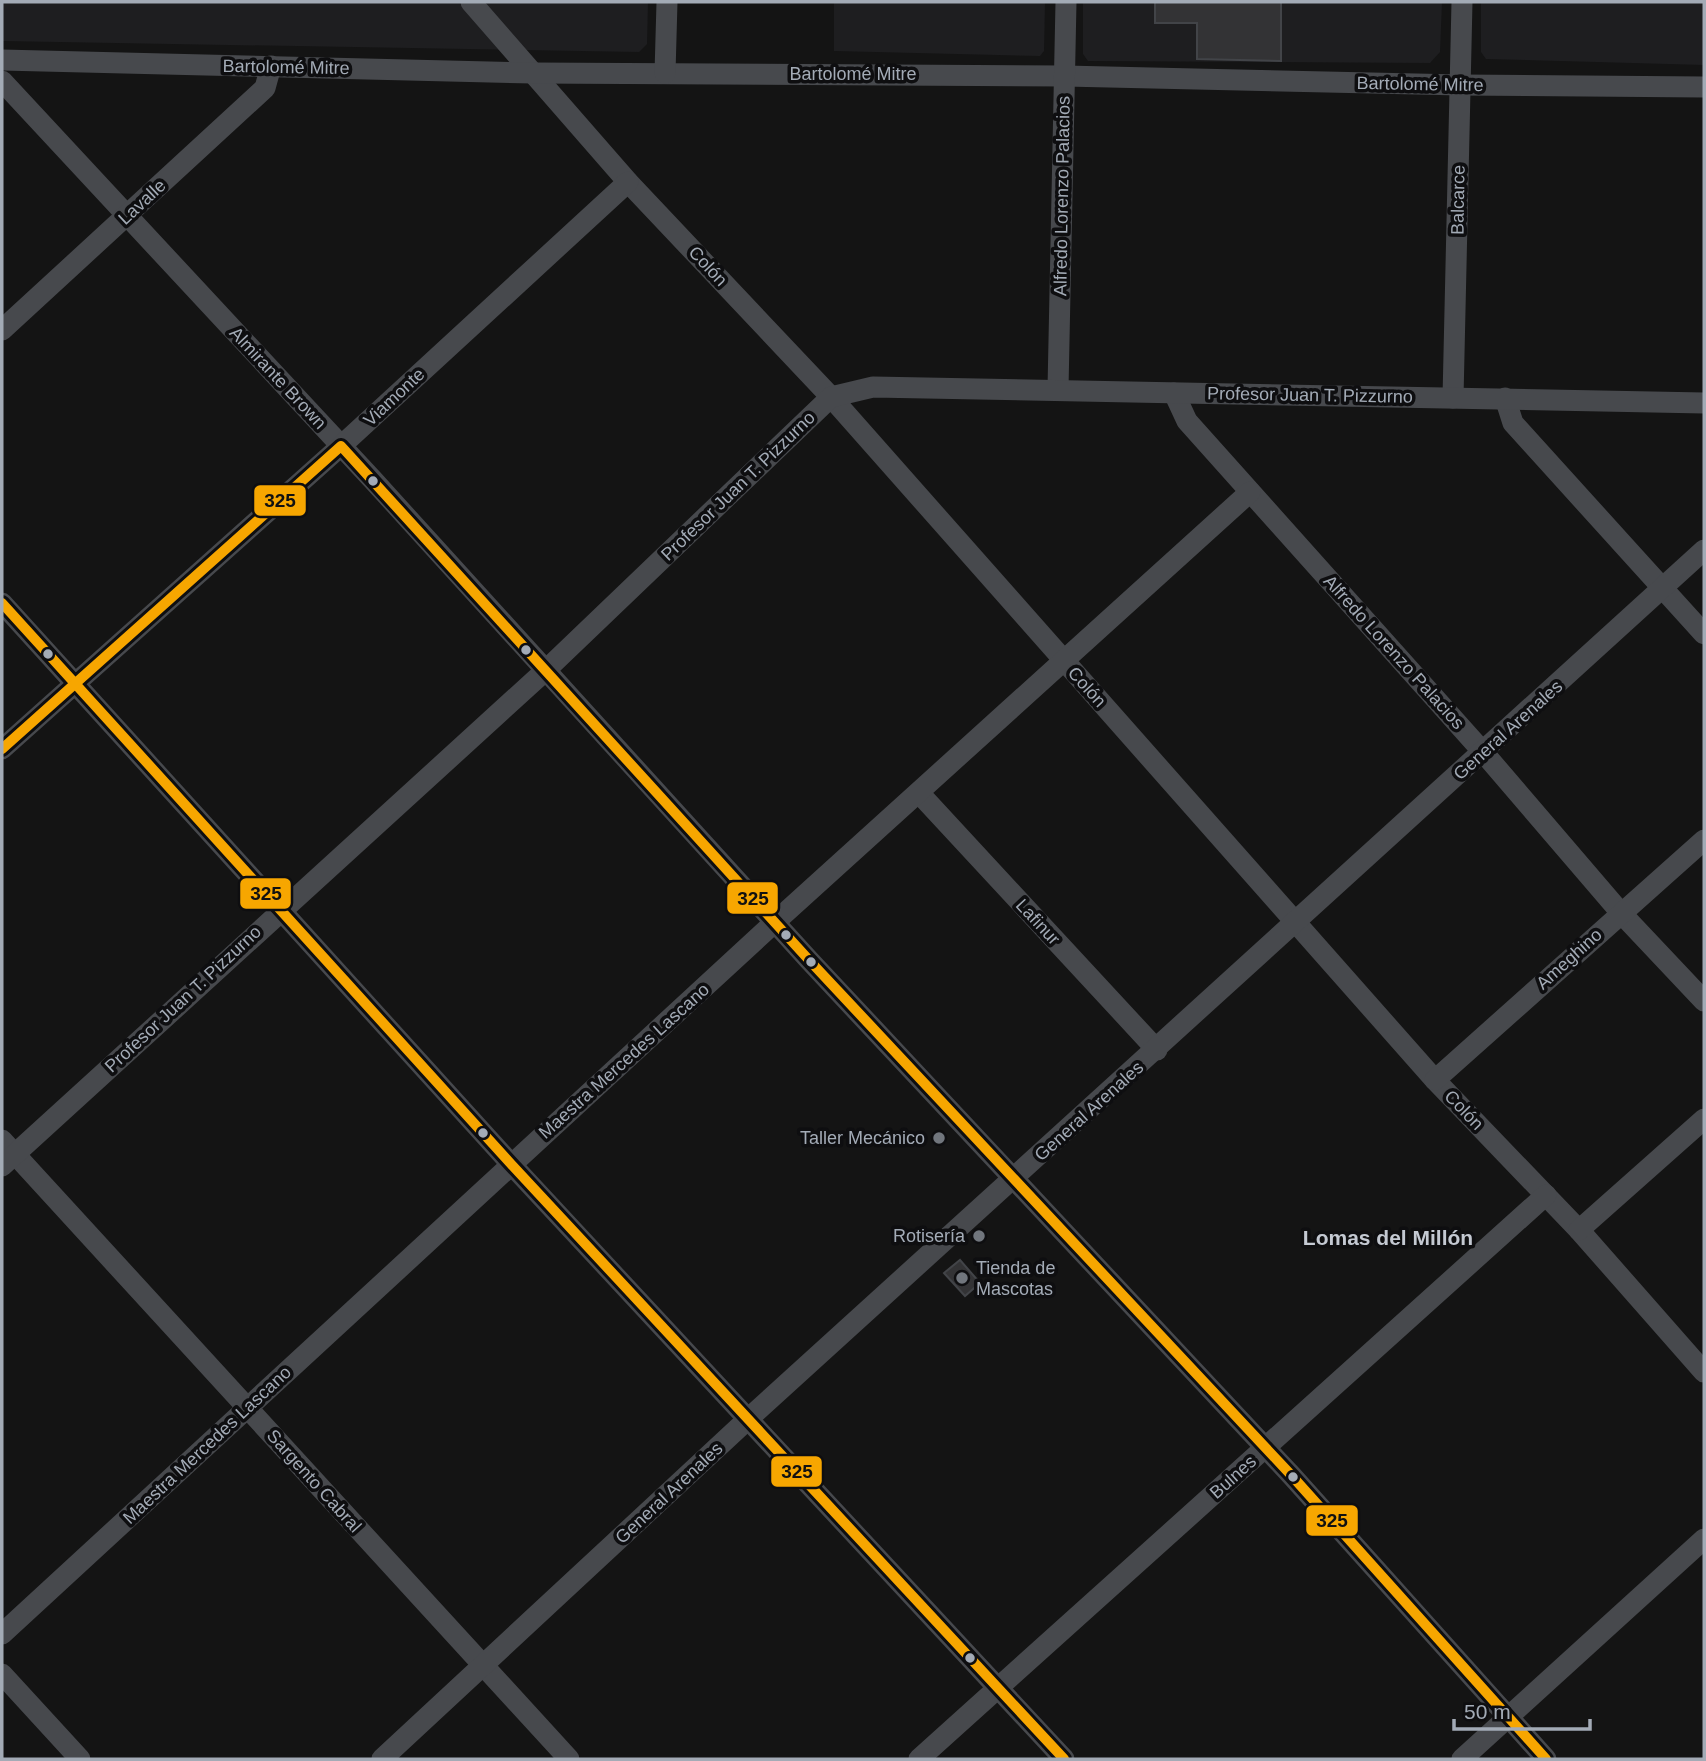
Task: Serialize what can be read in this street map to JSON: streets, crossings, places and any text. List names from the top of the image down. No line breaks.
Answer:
{"streets":{"street":["Bartolomé Mitre","Alfredo Lorenzo Palacios","Balcarce","Lavalle","Colón","Almirante Brown","Profesor Juan T. Pizzurno","Viamonte","General Arenales","Lafinur","Ameghino","Maestra Mercedes Lascano","Bulnes","Sargento Cabral"]},"crossings":[["Bartolomé Mitre","Alfredo Lorenzo Palacios"],["Bartolomé Mitre","Balcarce"],["Bartolomé Mitre","Lavalle"],["Bartolomé Mitre","Colón"],["Alfredo Lorenzo Palacios","Profesor Juan T. Pizzurno"],["Alfredo Lorenzo Palacios","General Arenales"],["Alfredo Lorenzo Palacios","Ameghino"],["Alfredo Lorenzo Palacios","Maestra Mercedes Lascano"],["Balcarce","Profesor Juan T. Pizzurno"],["Lavalle","Almirante Brown"],["Colón","Profesor Juan T. Pizzurno"],["Colón","Viamonte"],["Colón","General Arenales"],["Colón","Ameghino"],["Colón","Maestra Mercedes Lascano"],["Colón","Bulnes"],["Almirante Brown","Profesor Juan T. Pizzurno"],["Almirante Brown","Viamonte"],["Almirante Brown","General Arenales"],["Almirante Brown","Maestra Mercedes Lascano"],["Almirante Brown","Bulnes"],["Profesor Juan T. Pizzurno","Sargento Cabral"],["General Arenales","Lafinur"],["General Arenales","Sargento Cabral"],["Lafinur","Maestra Mercedes Lascano"],["Maestra Mercedes Lascano","Sargento Cabral"]],"districts":["Lomas del Millón"],"places":["Taller Mecánico","Rotisería","Tienda de Mascotas"],"lines":["transit line 325"],"scale_bar":"50 m"}
